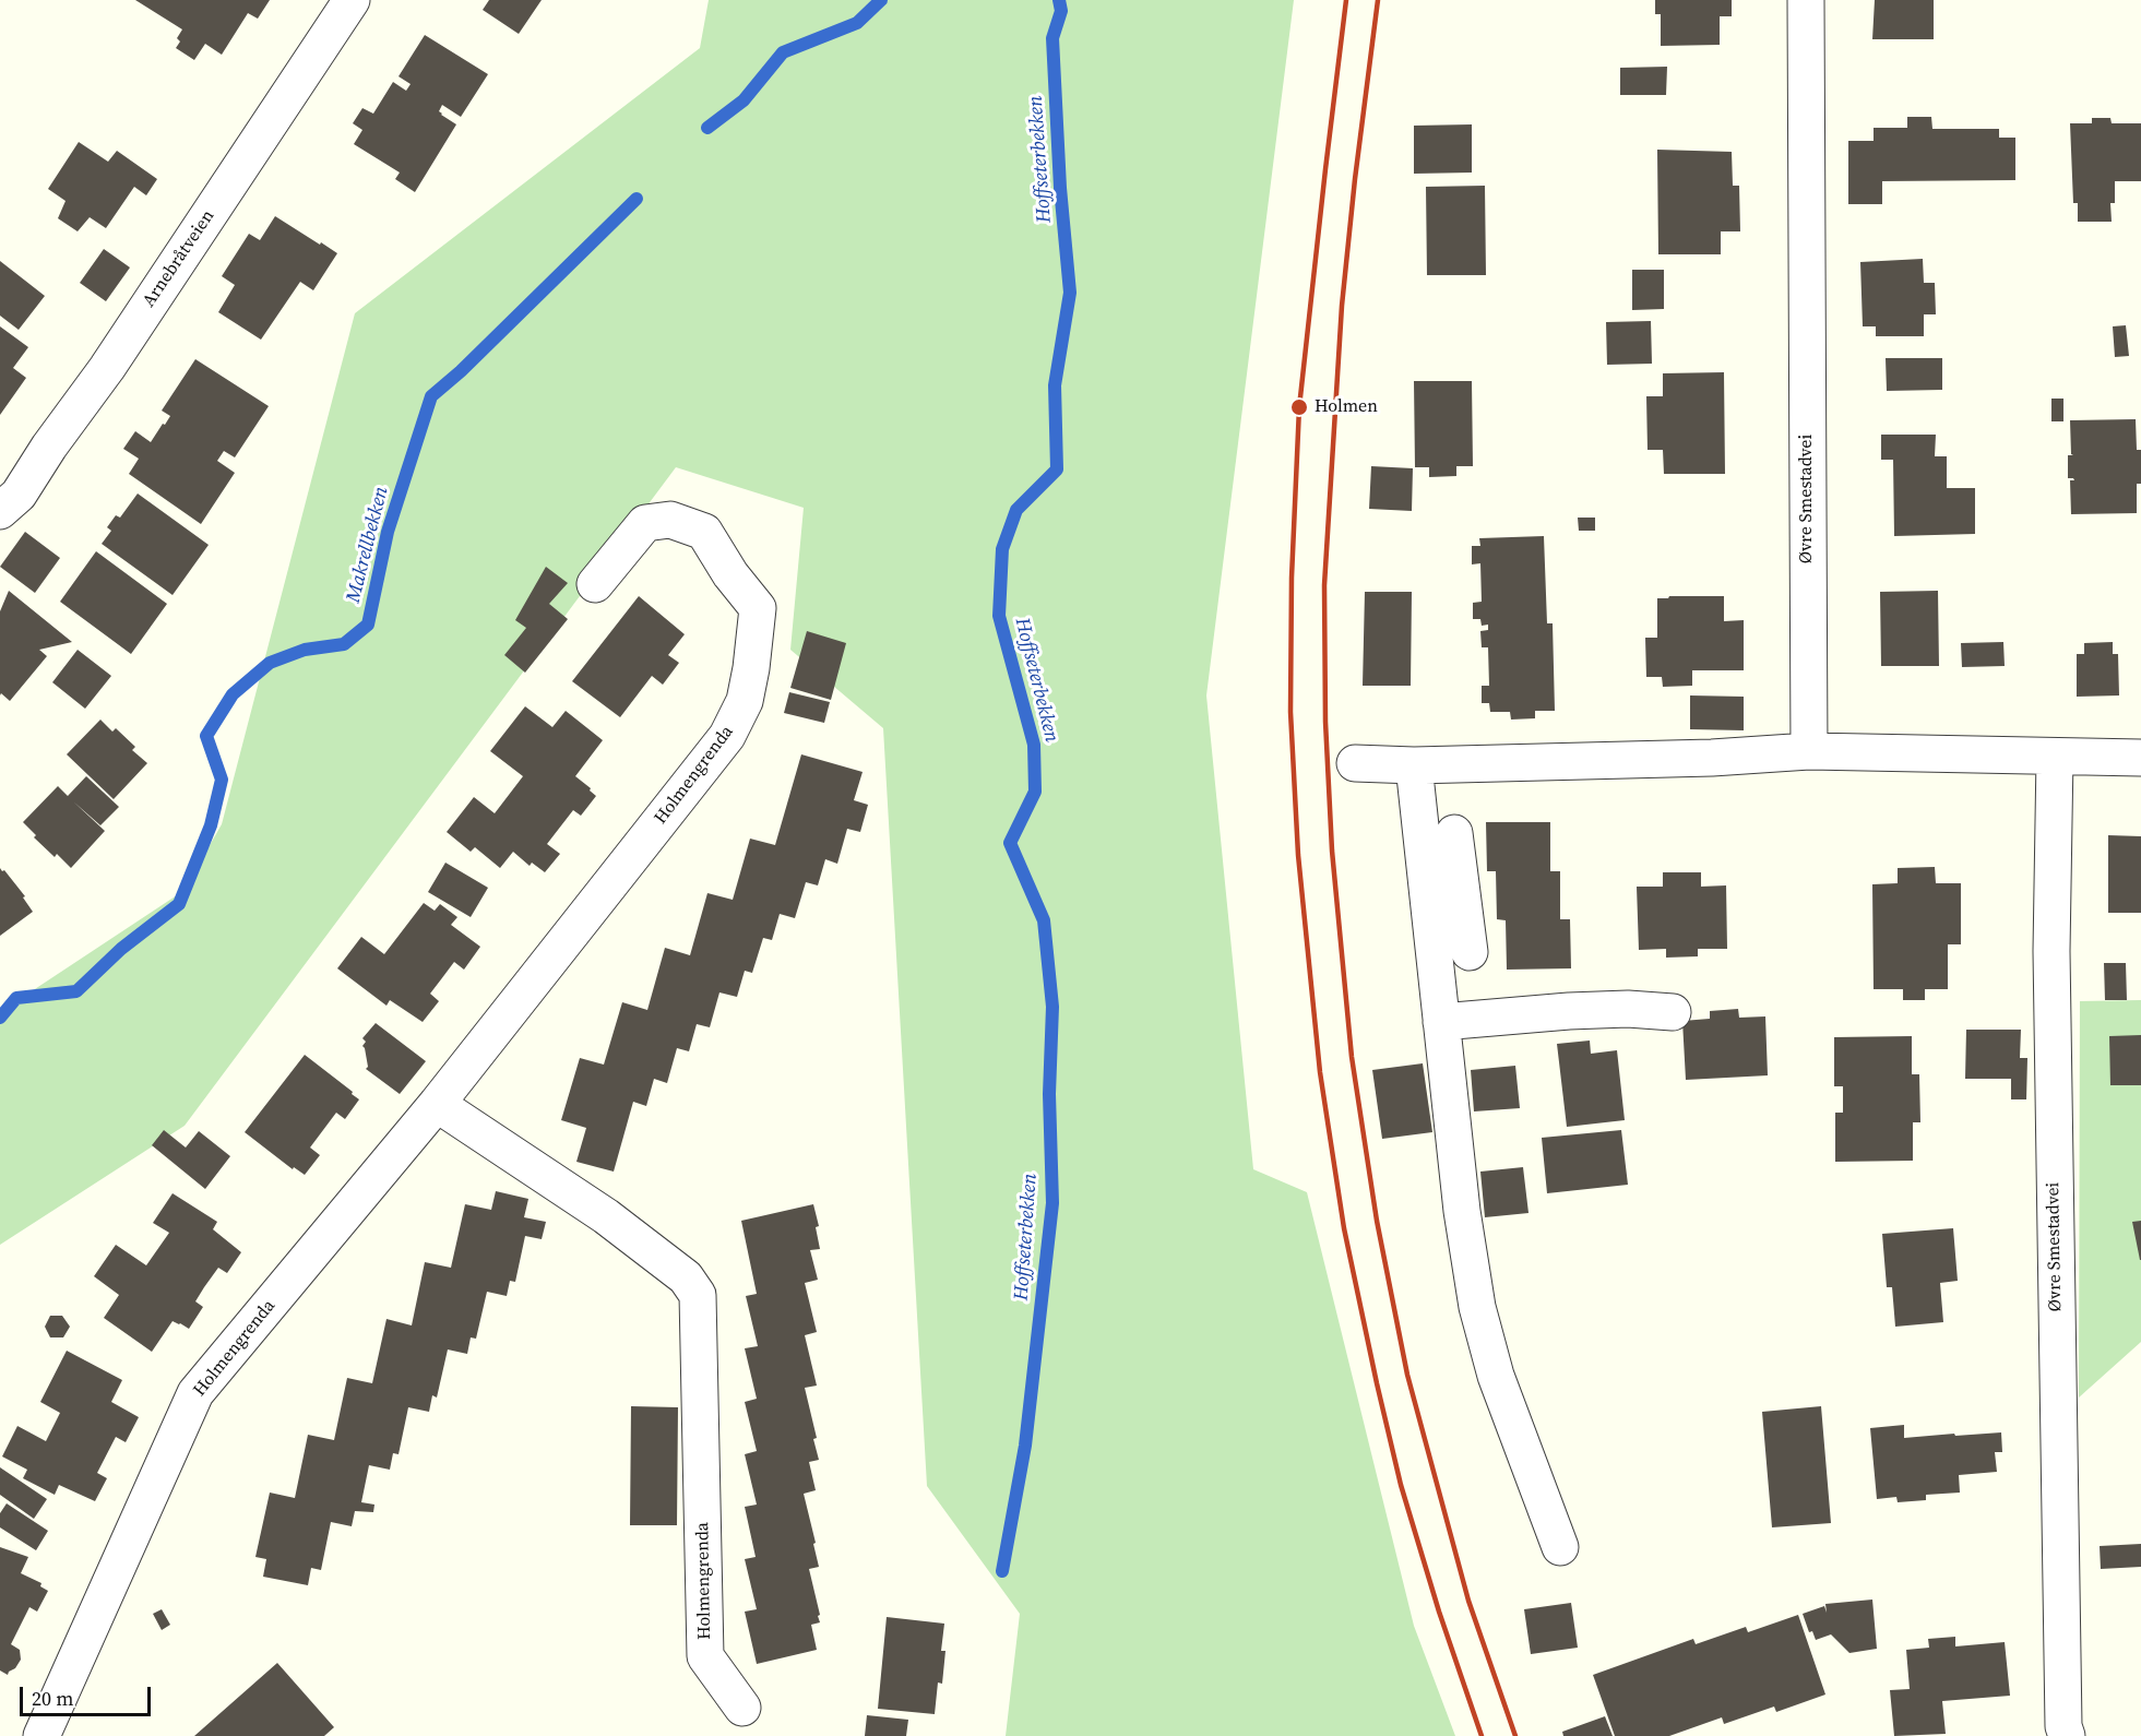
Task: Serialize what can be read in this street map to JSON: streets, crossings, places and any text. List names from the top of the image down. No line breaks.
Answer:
{"streets":{"street":["Arnebråtveien","Øvre Smestadvei","Holmengrenda"]},"water":["Hoffseterbekken","Makrellbekken"],"places":["Holmen"],"scale_bar":"20 m"}
